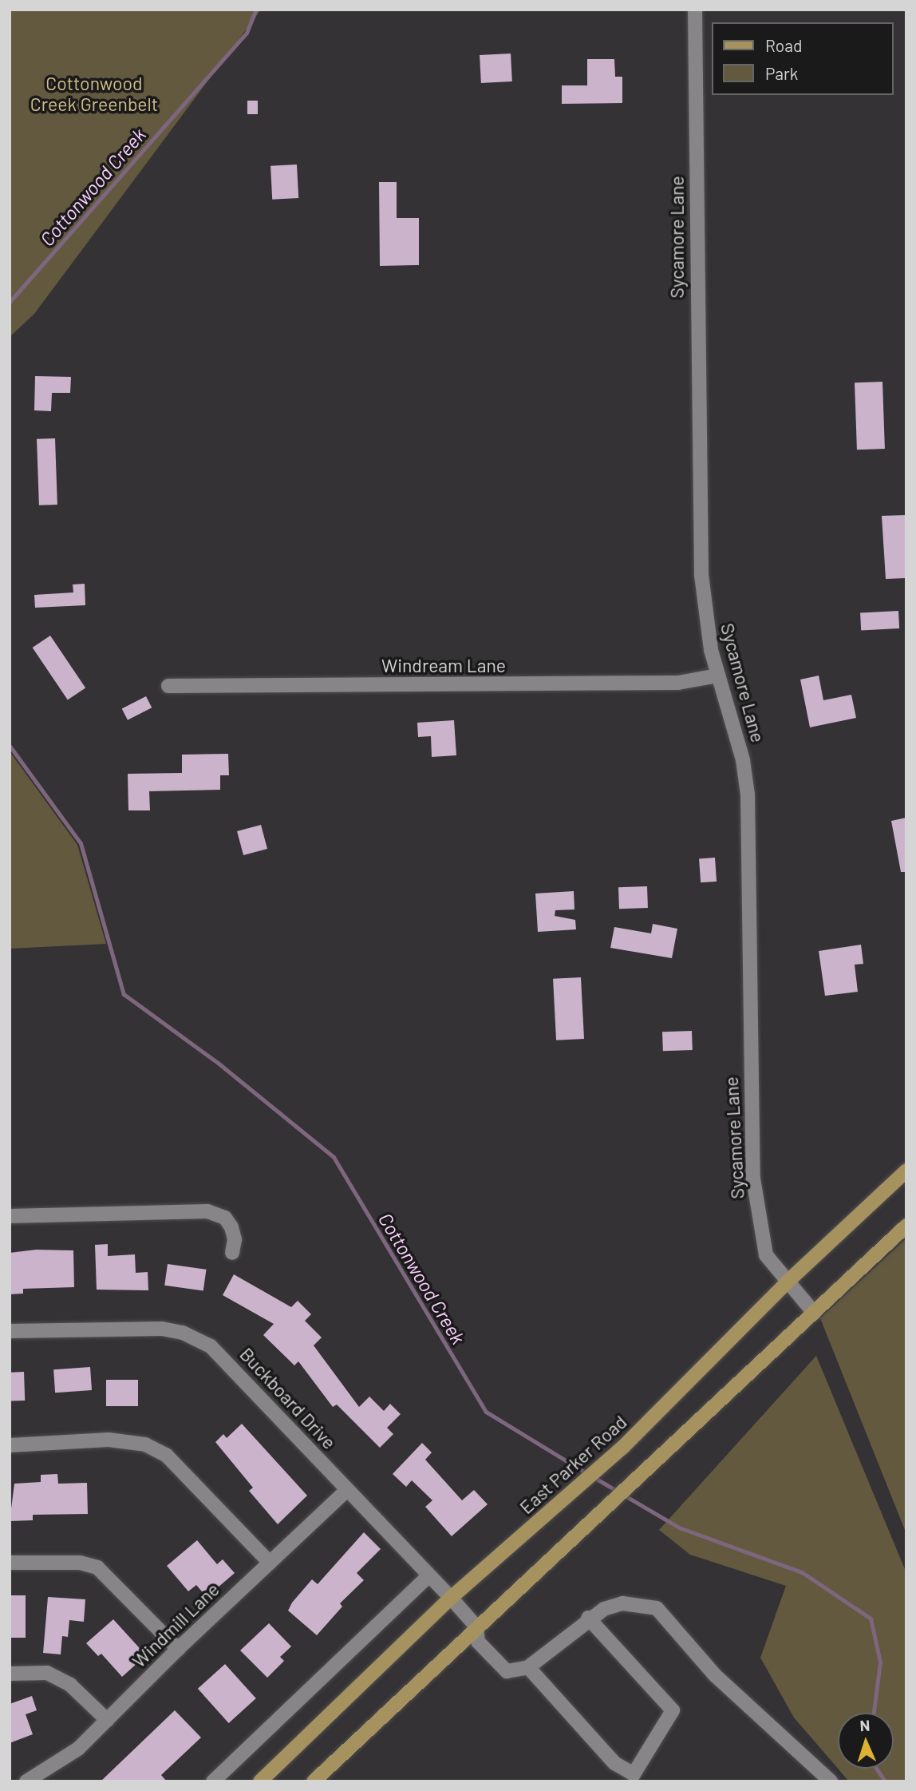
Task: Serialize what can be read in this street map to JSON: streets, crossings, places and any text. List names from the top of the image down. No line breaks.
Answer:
{"streets":{"main road":["East Parker Road"],"street":["Sycamore Lane","Windream Lane","Buckboard Drive","Windmill Lane"]},"crossings":[["Sycamore Lane","Windream Lane"],["Sycamore Lane","East Parker Road"],["Buckboard Drive","East Parker Road"],["Buckboard Drive","Windmill Lane"]],"water":["Cottonwood Creek"],"parks":["Cottonwood Creek Greenbelt"],"legend":["Road","Park"],"north":"top"}
